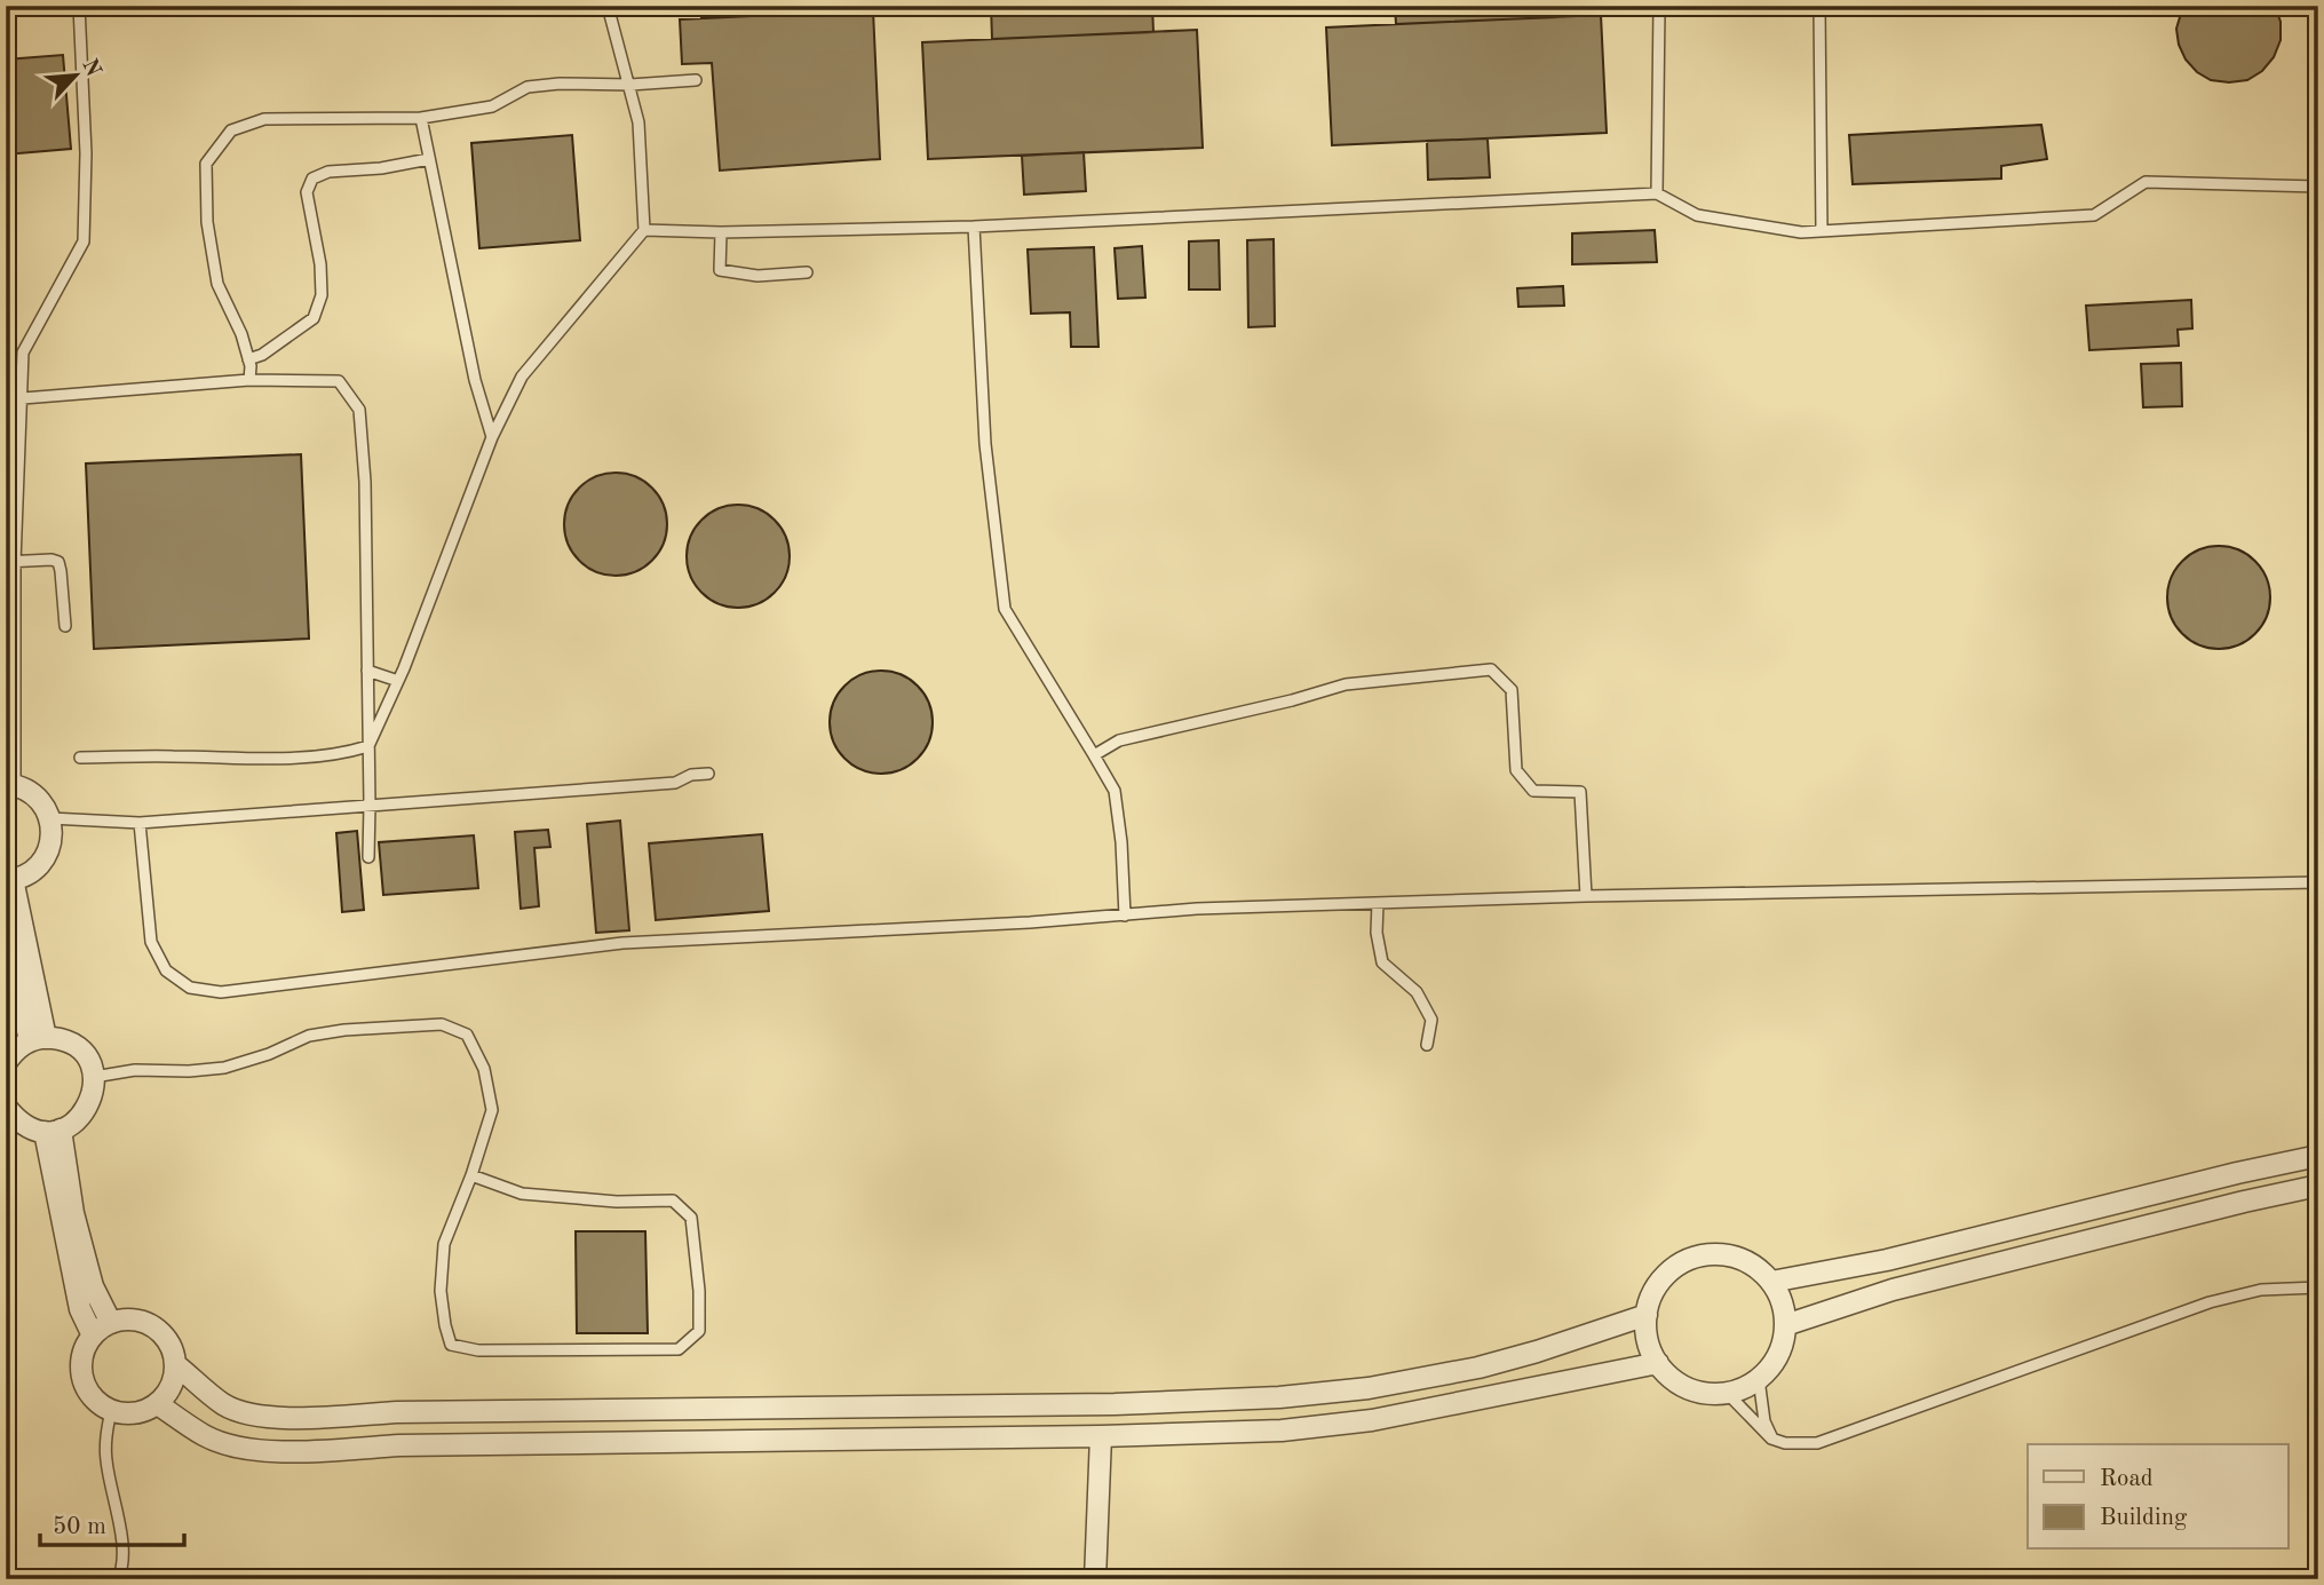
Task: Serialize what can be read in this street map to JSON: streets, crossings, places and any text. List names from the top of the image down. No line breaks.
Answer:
{"legend":["Road","Building"],"scale_bar":"50 m","north":"top right"}
